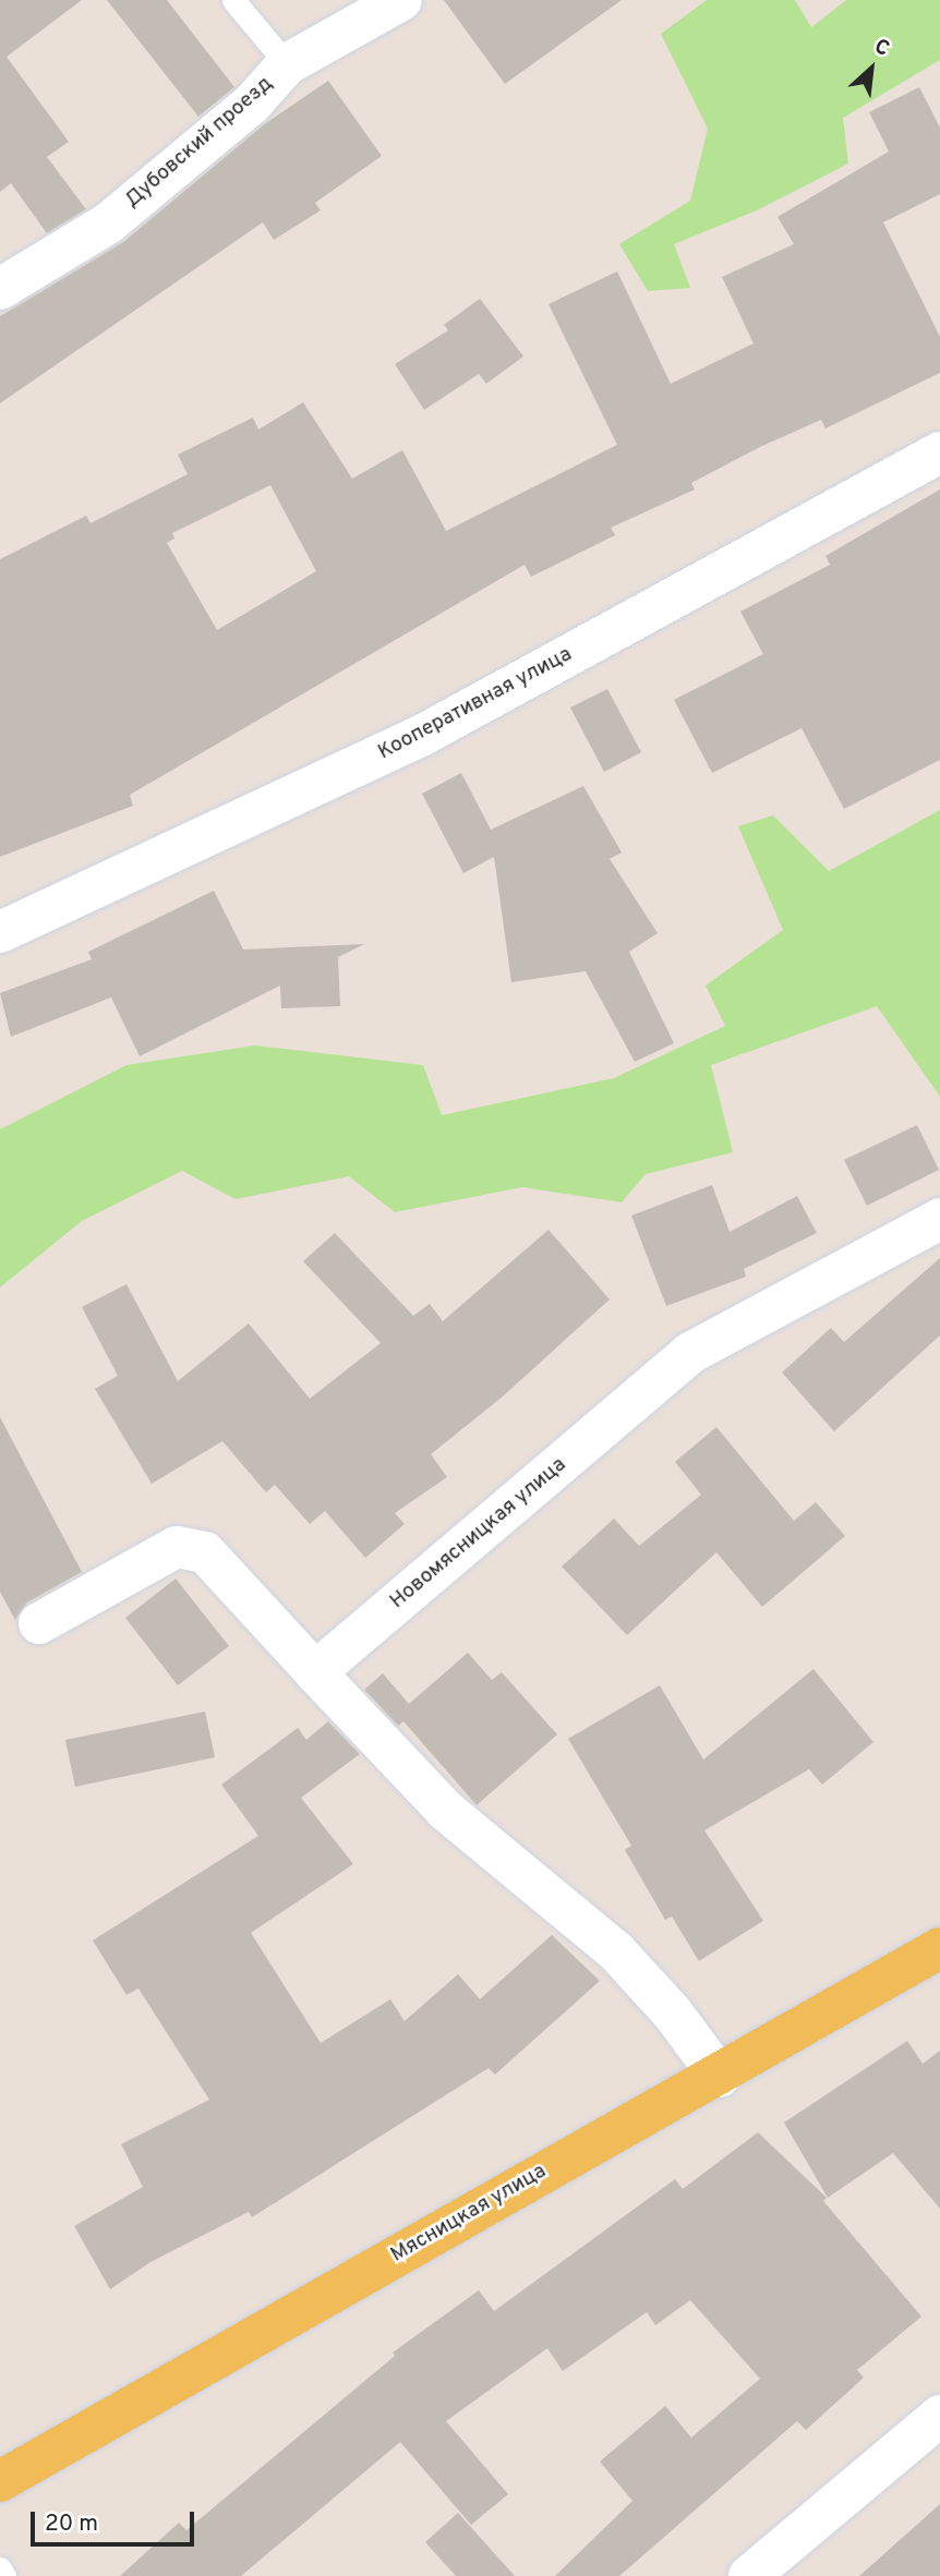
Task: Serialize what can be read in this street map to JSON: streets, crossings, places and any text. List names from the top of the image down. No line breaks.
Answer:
{"streets":{"main road":["Мясницкая улица"],"street":["Дубовский проезд","Кооперативная улица","Новомясницкая улица"]},"scale_bar":"20 m","north":"top right"}
